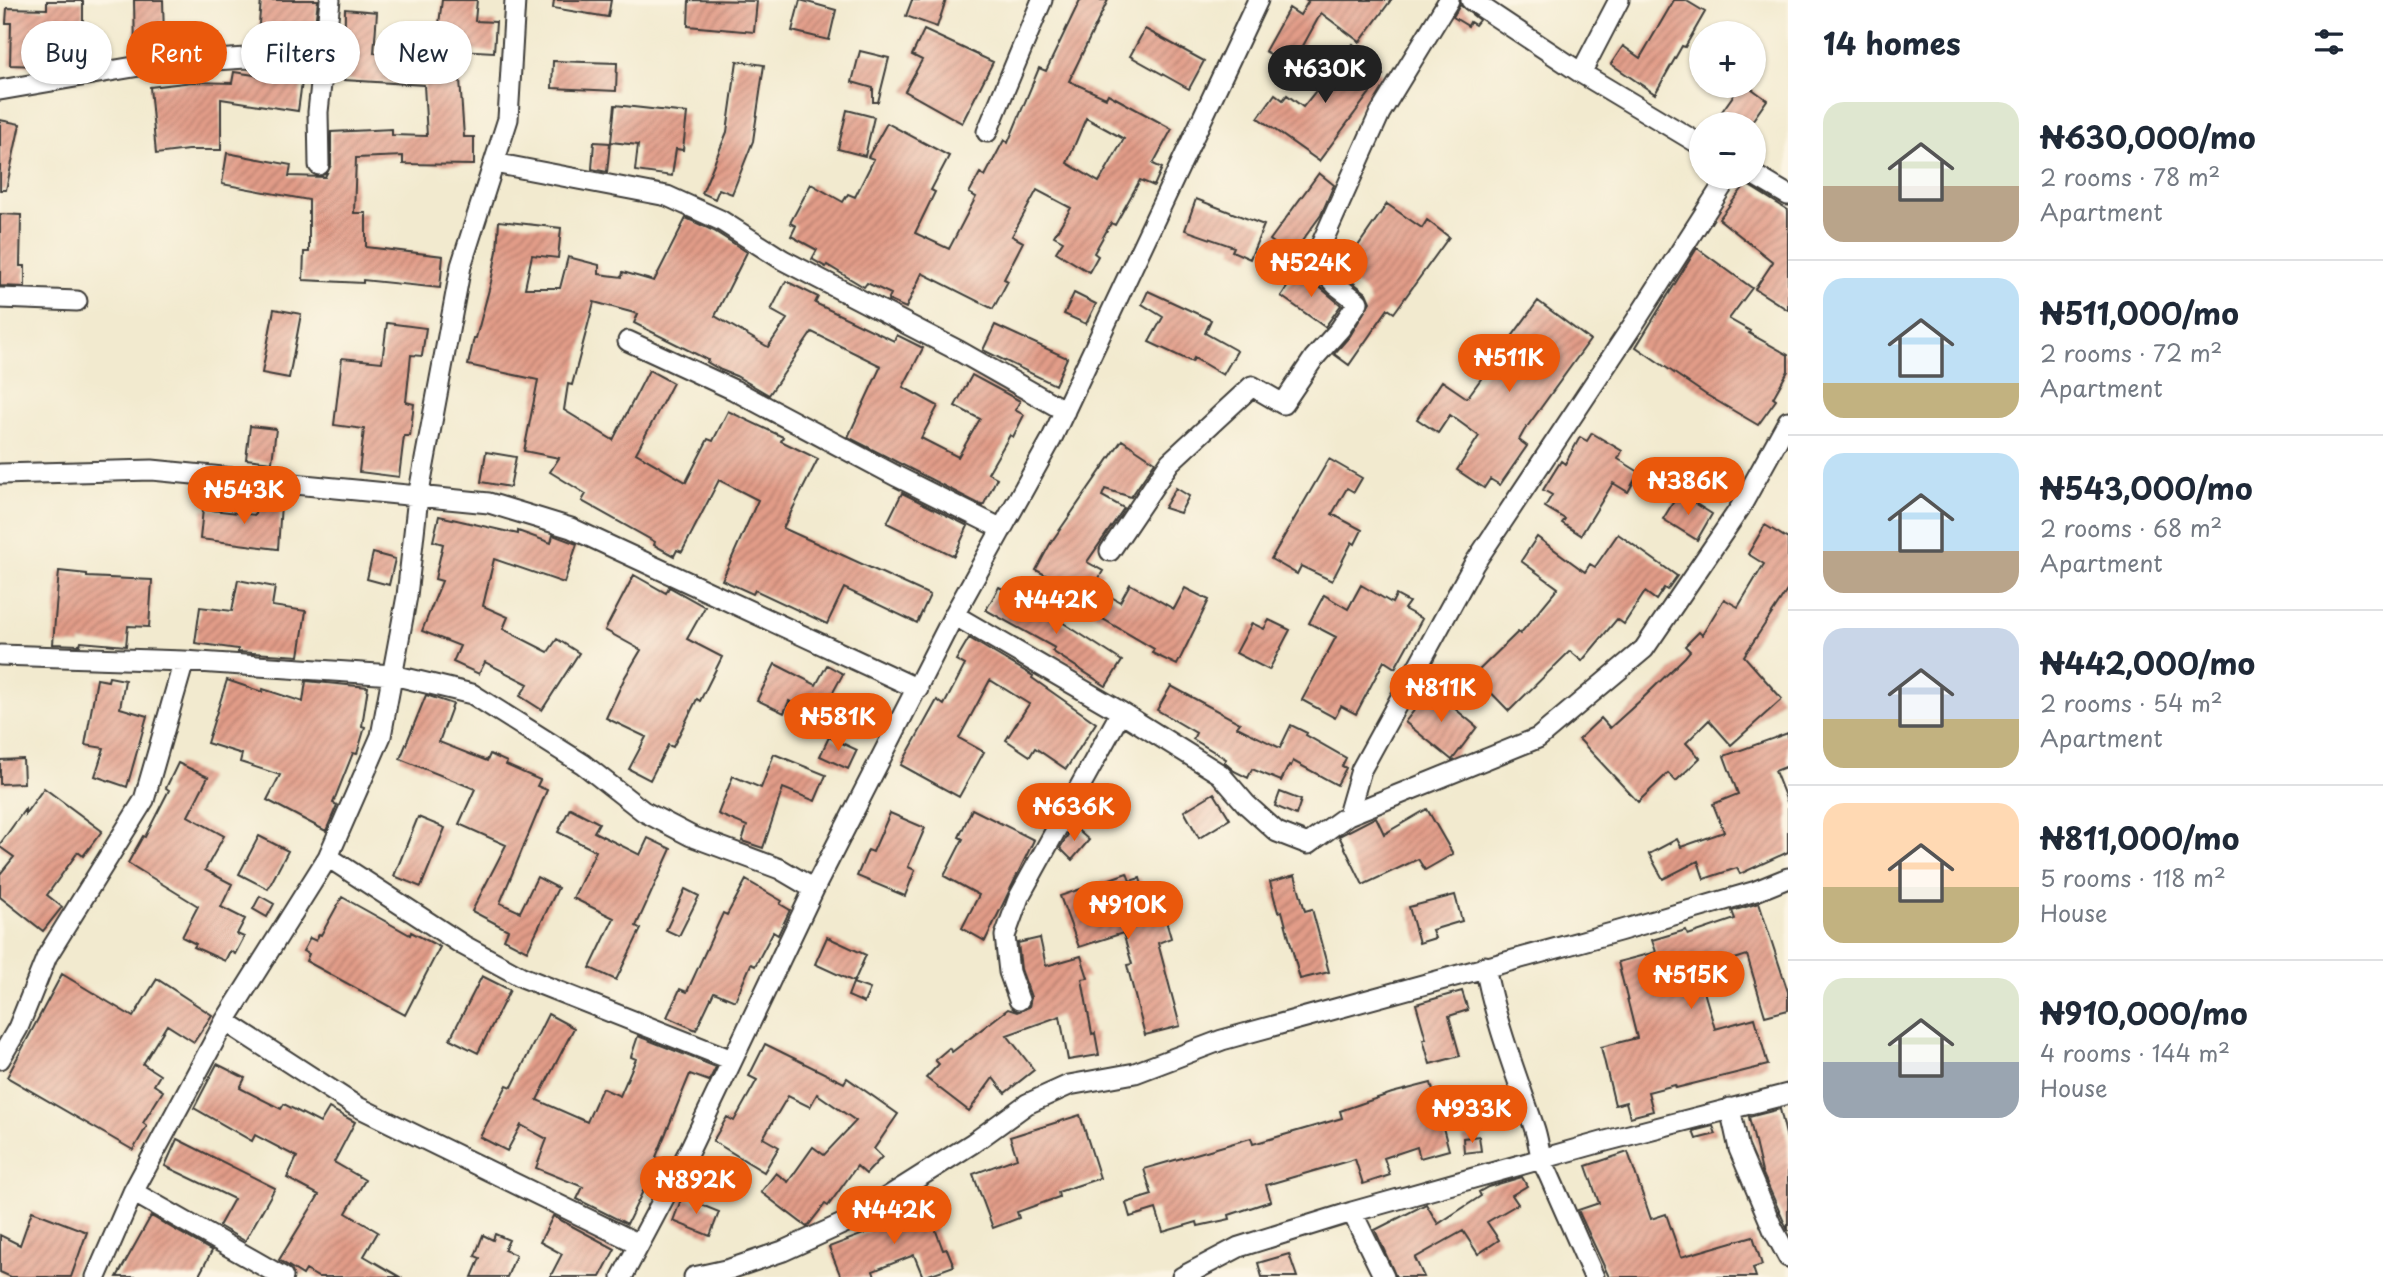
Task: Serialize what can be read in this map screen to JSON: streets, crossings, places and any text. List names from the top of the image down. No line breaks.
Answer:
{"page":{"heading":"14 homes","map_buttons":["+","−"],"chip":["Buy","Rent","Filters","New"],"price":["₦630K","₦524K","₦511K","₦386K","₦543K","₦442K","₦811K","₦581K","₦636K","₦910K","₦515K","₦933K","₦892K","₦442K"],"list":[{"name":"₦630,000/mo","note":"2 rooms · 78 m² · Apartment"},{"name":"₦511,000/mo","note":"2 rooms · 72 m² · Apartment"},{"name":"₦543,000/mo","note":"2 rooms · 68 m² · Apartment"},{"name":"₦442,000/mo","note":"2 rooms · 54 m² · Apartment"},{"name":"₦811,000/mo","note":"5 rooms · 118 m² · House"},{"name":"₦910,000/mo","note":"4 rooms · 144 m² · House"}]}}
